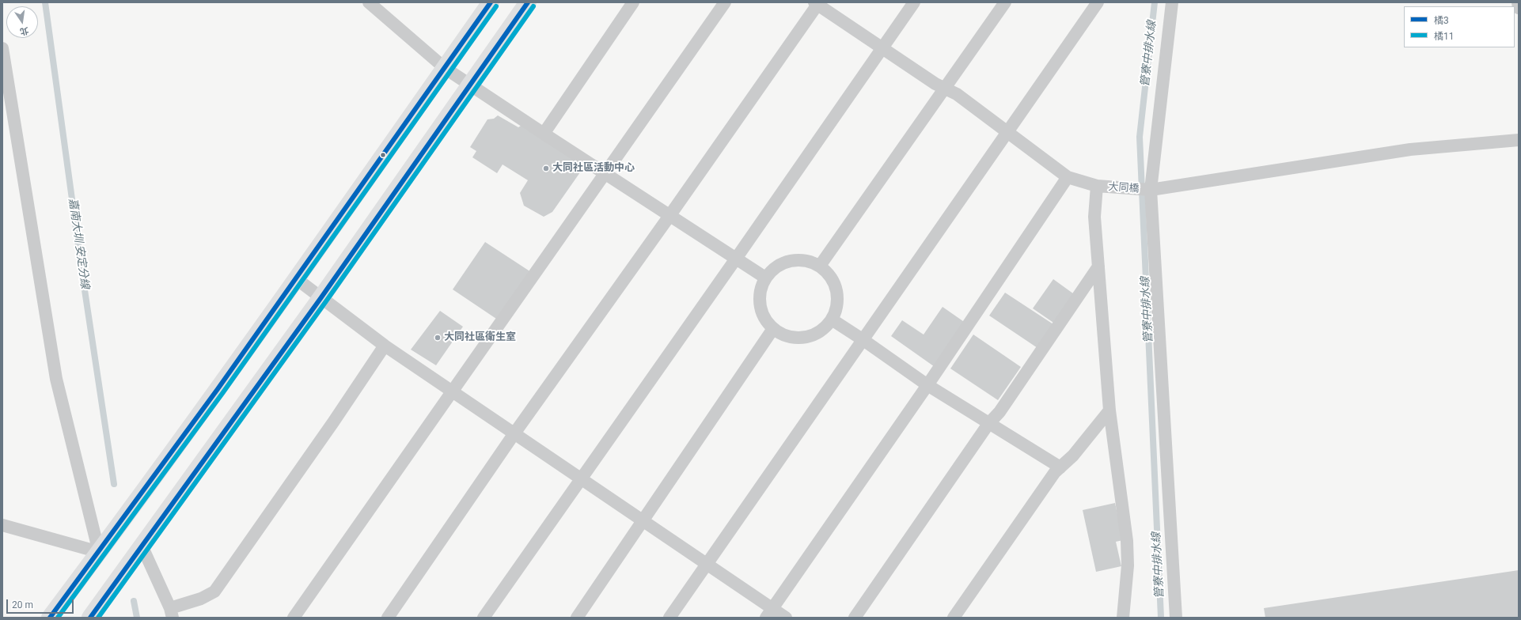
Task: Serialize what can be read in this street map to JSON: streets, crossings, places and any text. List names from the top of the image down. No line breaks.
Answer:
{"streets":{"lane":["大同橋"]},"water":["管寮中排水線","嘉南大圳 安定分線"],"places":["大同社區活動中心","大同社區衛生室"],"lines":["transit line 橘3","transit line 橘11"],"legend":["橘3","橘11"],"scale_bar":"20 m","north":"bottom"}
